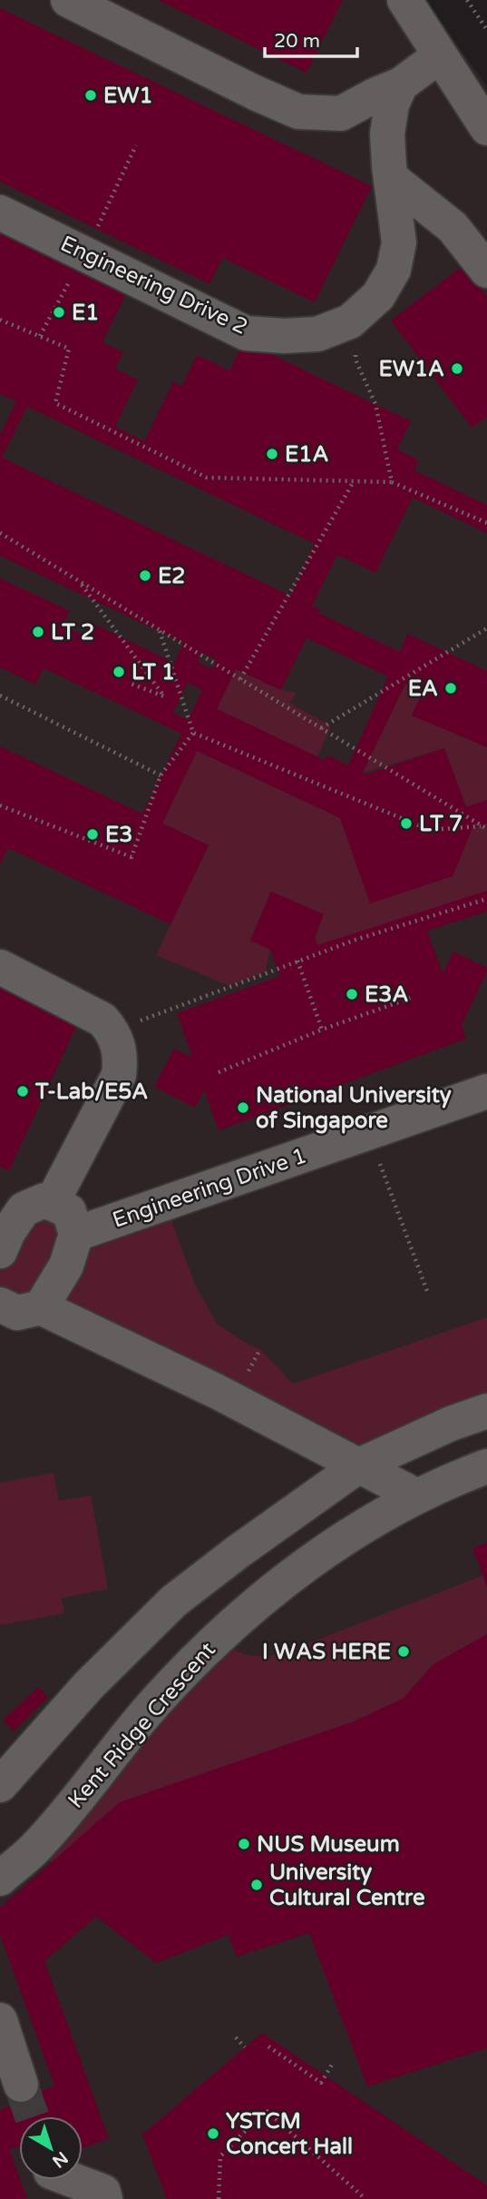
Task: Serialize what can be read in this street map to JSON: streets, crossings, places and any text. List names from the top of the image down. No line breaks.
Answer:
{"streets":{"street":["Engineering Drive 2","Engineering Drive 1","Kent Ridge Crescent"]},"places":["EW1","E1","EW1A","E1A","E2","LT 2","LT 1","EA","LT 7","E3","E3A","T-Lab/E5A","National University of Singapore","I WAS HERE","NUS Museum","University Cultural Centre","YSTCM Concert Hall"],"scale_bar":"20 m","north":"bottom right"}
